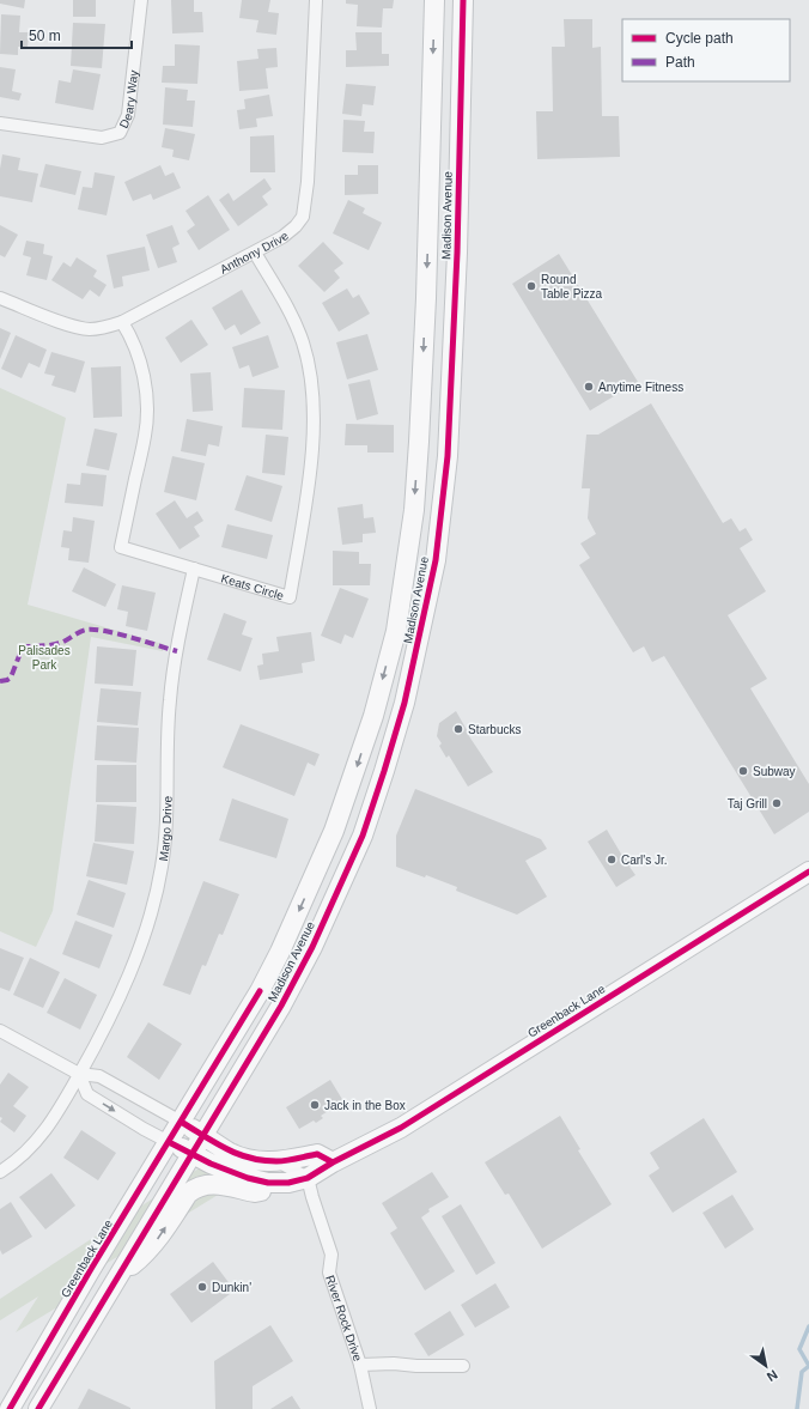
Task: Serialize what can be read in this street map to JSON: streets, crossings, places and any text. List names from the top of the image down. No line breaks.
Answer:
{"streets":{"main road":["Madison Avenue","Greenback Lane"],"street":["Deary Way","Anthony Drive","Keats Circle","Margo Drive","River Rock Drive"]},"crossings":[["Madison Avenue","Greenback Lane"],["Anthony Drive","Keats Circle"],["Keats Circle","Margo Drive"],["Greenback Lane","River Rock Drive"]],"parks":["Palisades Park"],"places":["Round Table Pizza","Anytime Fitness","Starbucks","Subway","Taj Grill","Carl's Jr.","Jack in the Box","Dunkin'"],"legend":["Cycle path","Path"],"scale_bar":"50 m","north":"bottom right"}
